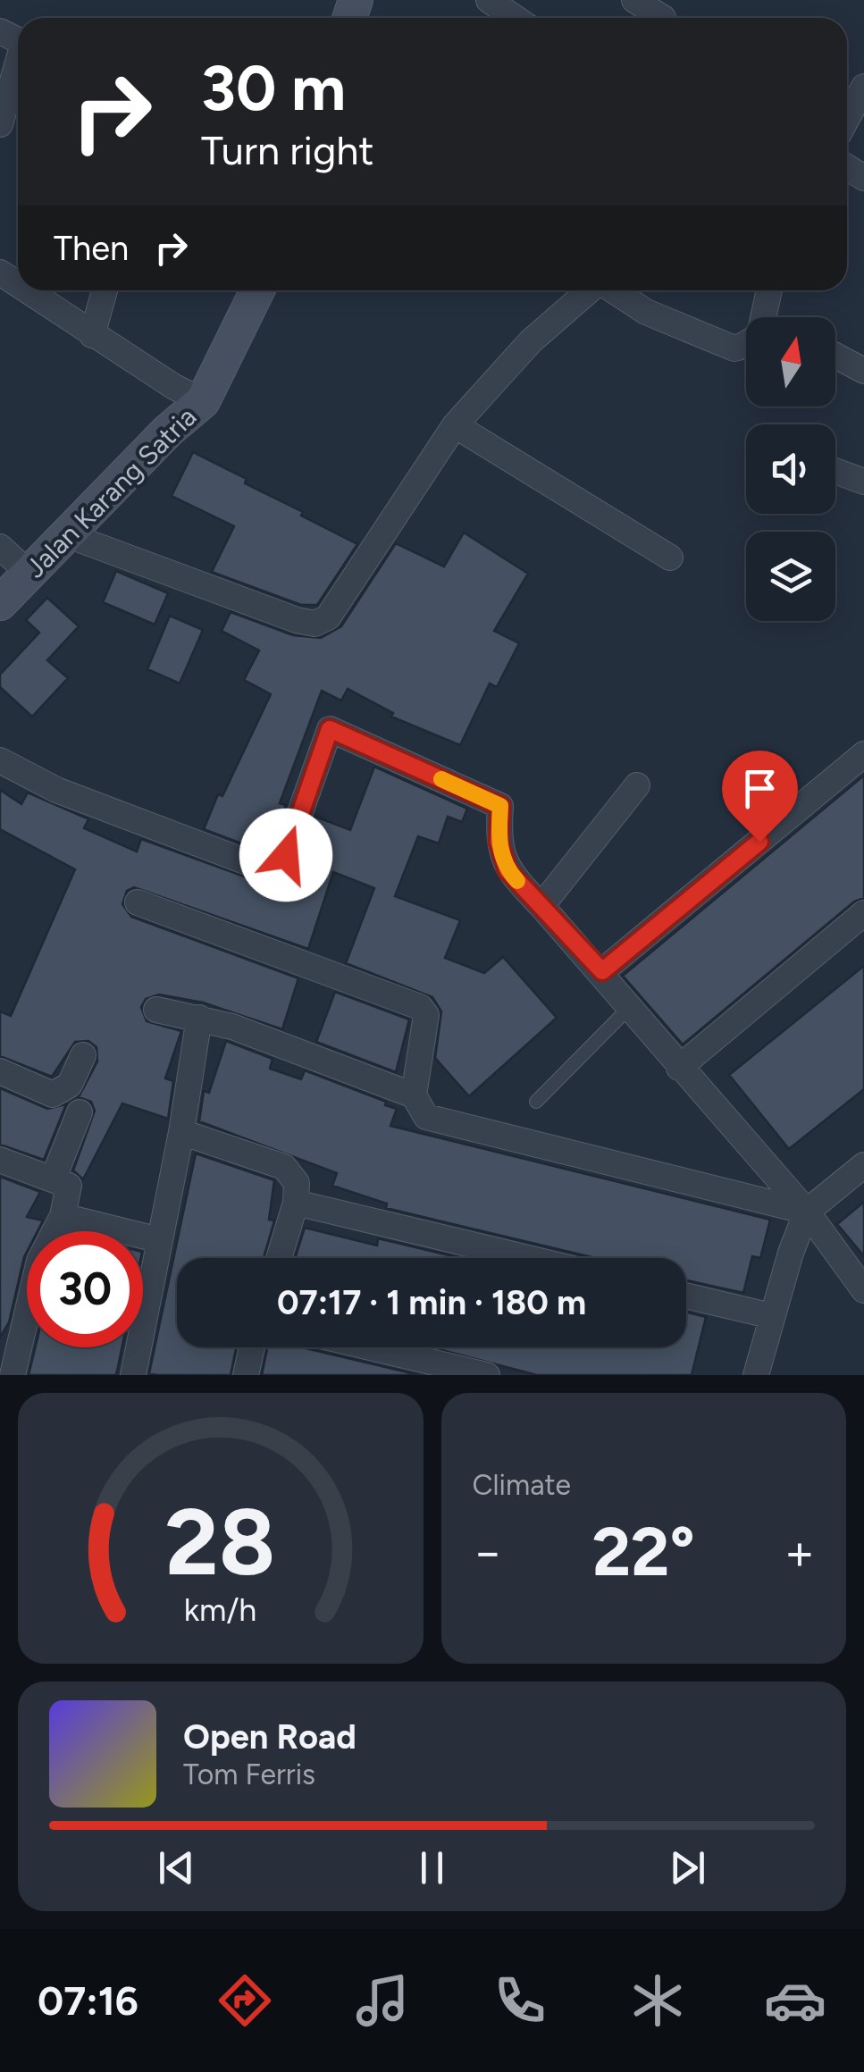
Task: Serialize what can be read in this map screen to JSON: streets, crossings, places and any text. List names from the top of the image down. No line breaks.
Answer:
{"streets":{"street":["Jalan Karang Satria"]},"north":"top","page":{"turn":["30 m","Turn right"],"then":"Then","limit":"30","trip":"07:17 · 1 min · 180 m","tile":"Climate","heat":["−","22°","+"],"song":["Open Road","Tom Ferris"],"tabs":"07:16","gauge":["28","km/h"]}}
